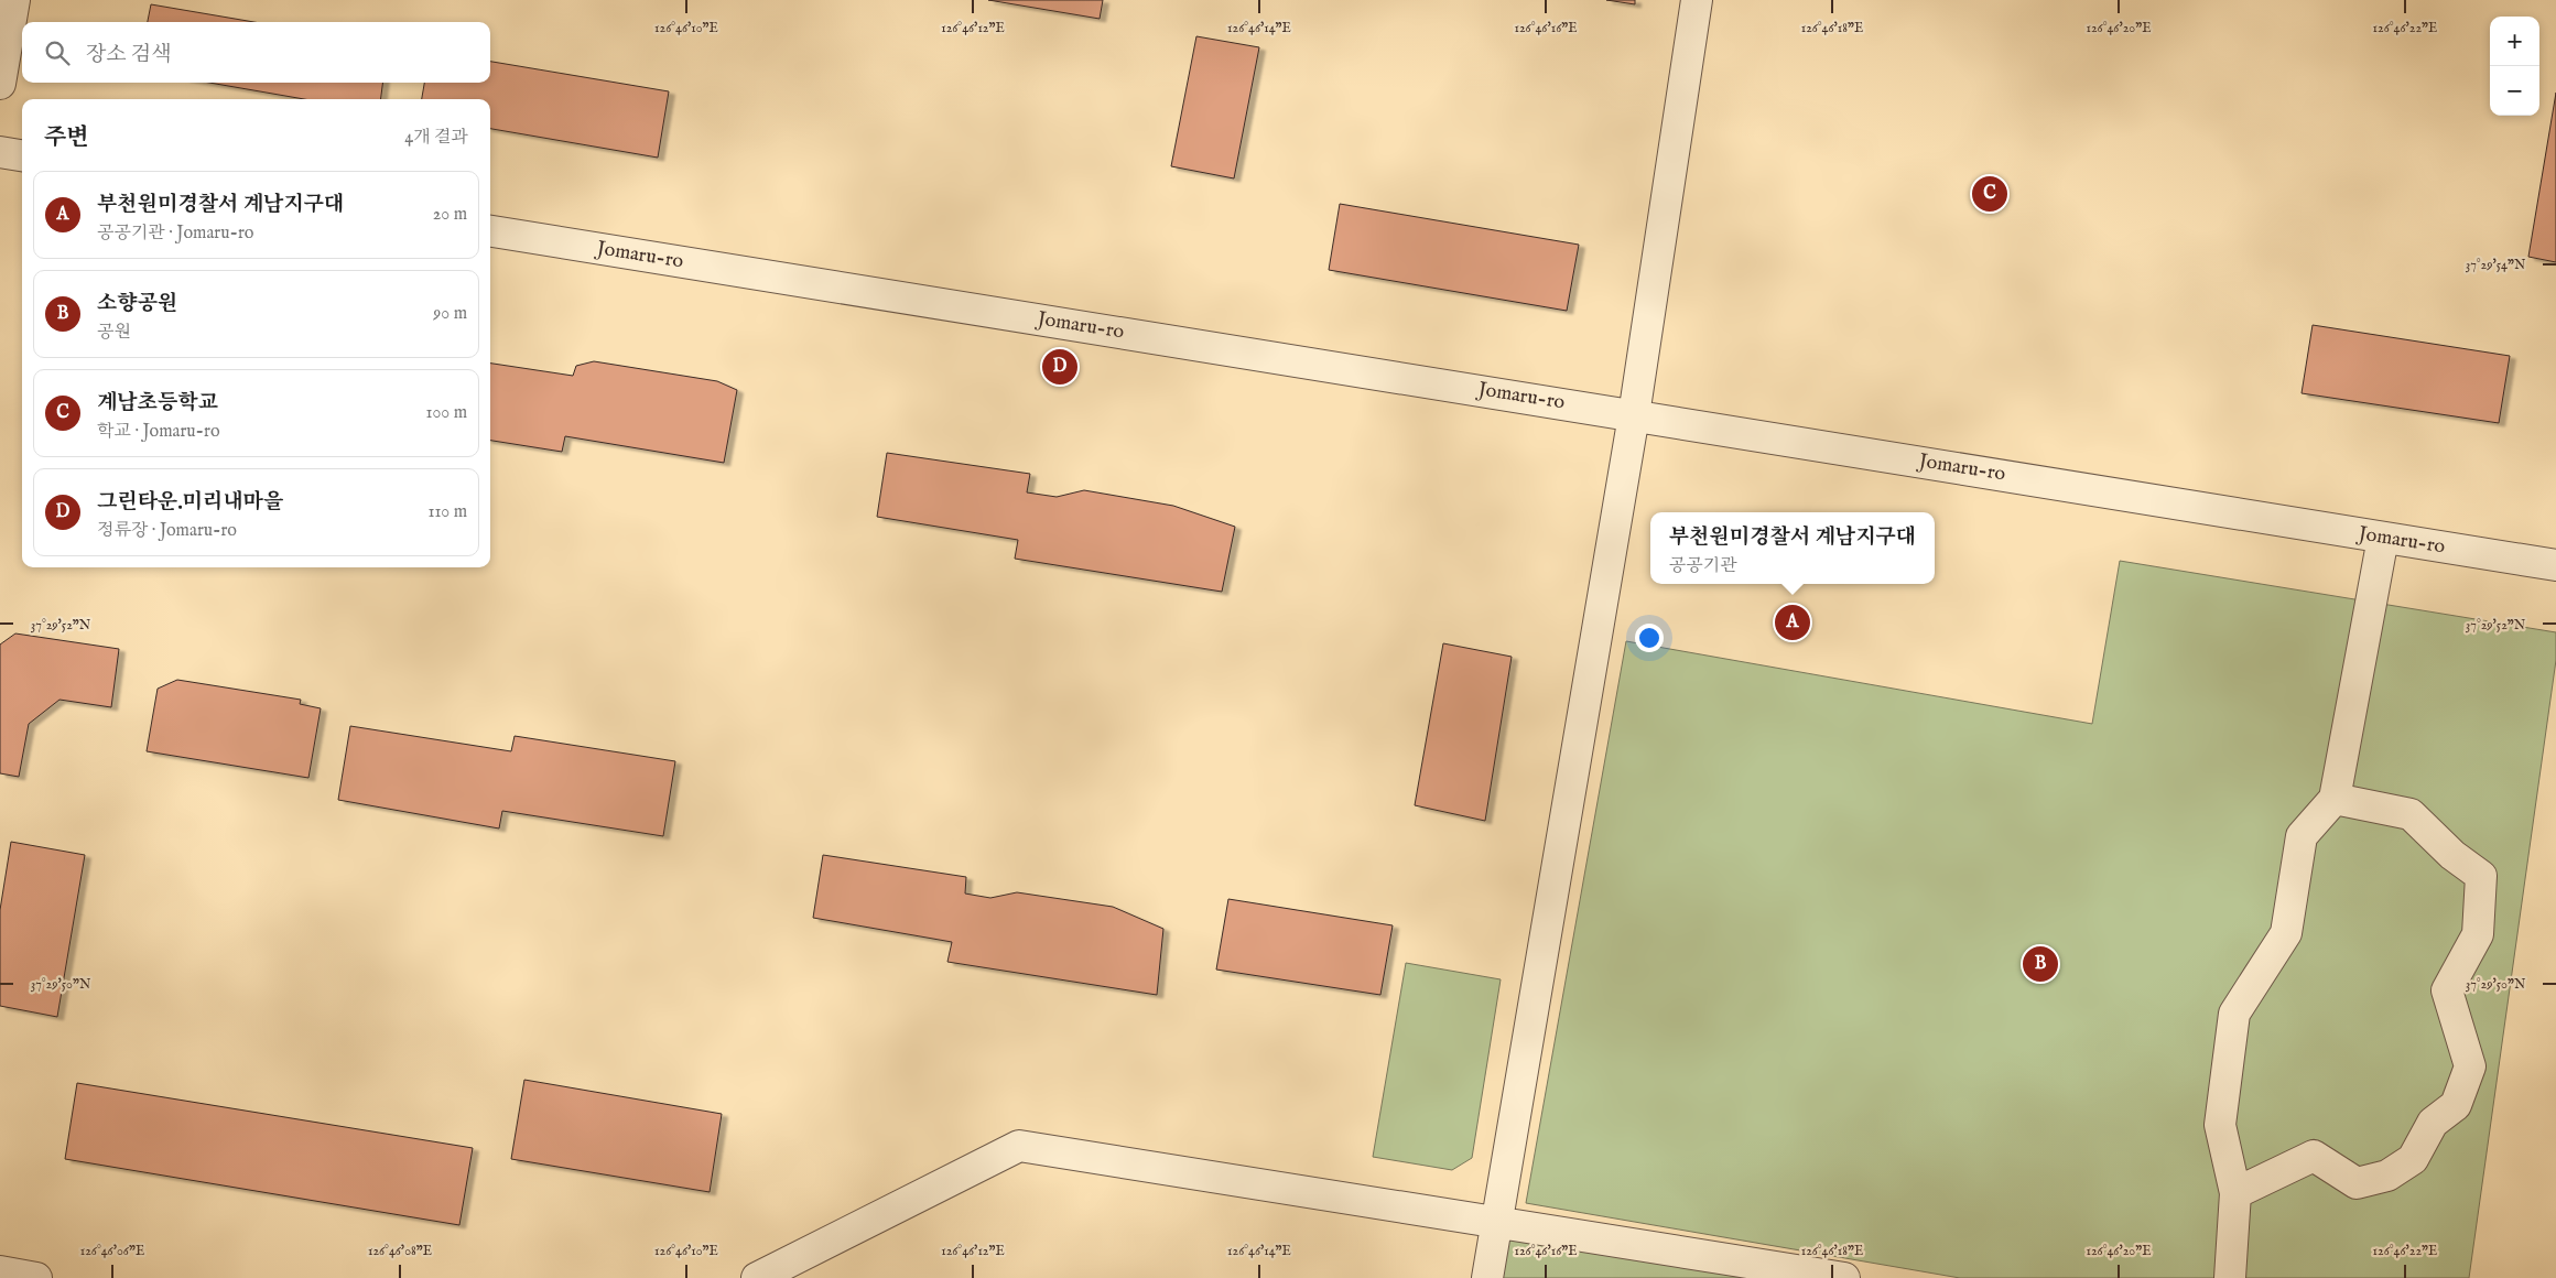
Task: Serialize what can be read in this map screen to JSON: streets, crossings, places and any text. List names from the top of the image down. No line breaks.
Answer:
{"streets":{"street":["Jomaru-ro"]},"page":{"map_buttons":["+","−"],"search":"장소 검색","heading":["주변","4개 결과"],"list":[{"mark":"A","name":"부천원미경찰서 계남지구대","note":"공공기관 · Jomaru-ro","value":"20 m"},{"mark":"B","name":"소향공원","note":"공원","value":"90 m"},{"mark":"C","name":"계남초등학교","note":"학교 · Jomaru-ro","value":"100 m"},{"mark":"D","name":"그린타운.미리내마을","note":"정류장 · Jomaru-ro","value":"110 m"}],"pins":["C","D","A","B"],"popup":["부천원미경찰서 계남지구대","공공기관"]},"coordinates":["126°46'10\"E","126°46'12\"E","126°46'14\"E","126°46'16\"E","126°46'18\"E","126°46'20\"E","126°46'22\"E","37°29'54\"N","37°29'52\"N","37°29'50\"N","126°46'06\"E","126°46'08\"E"]}
